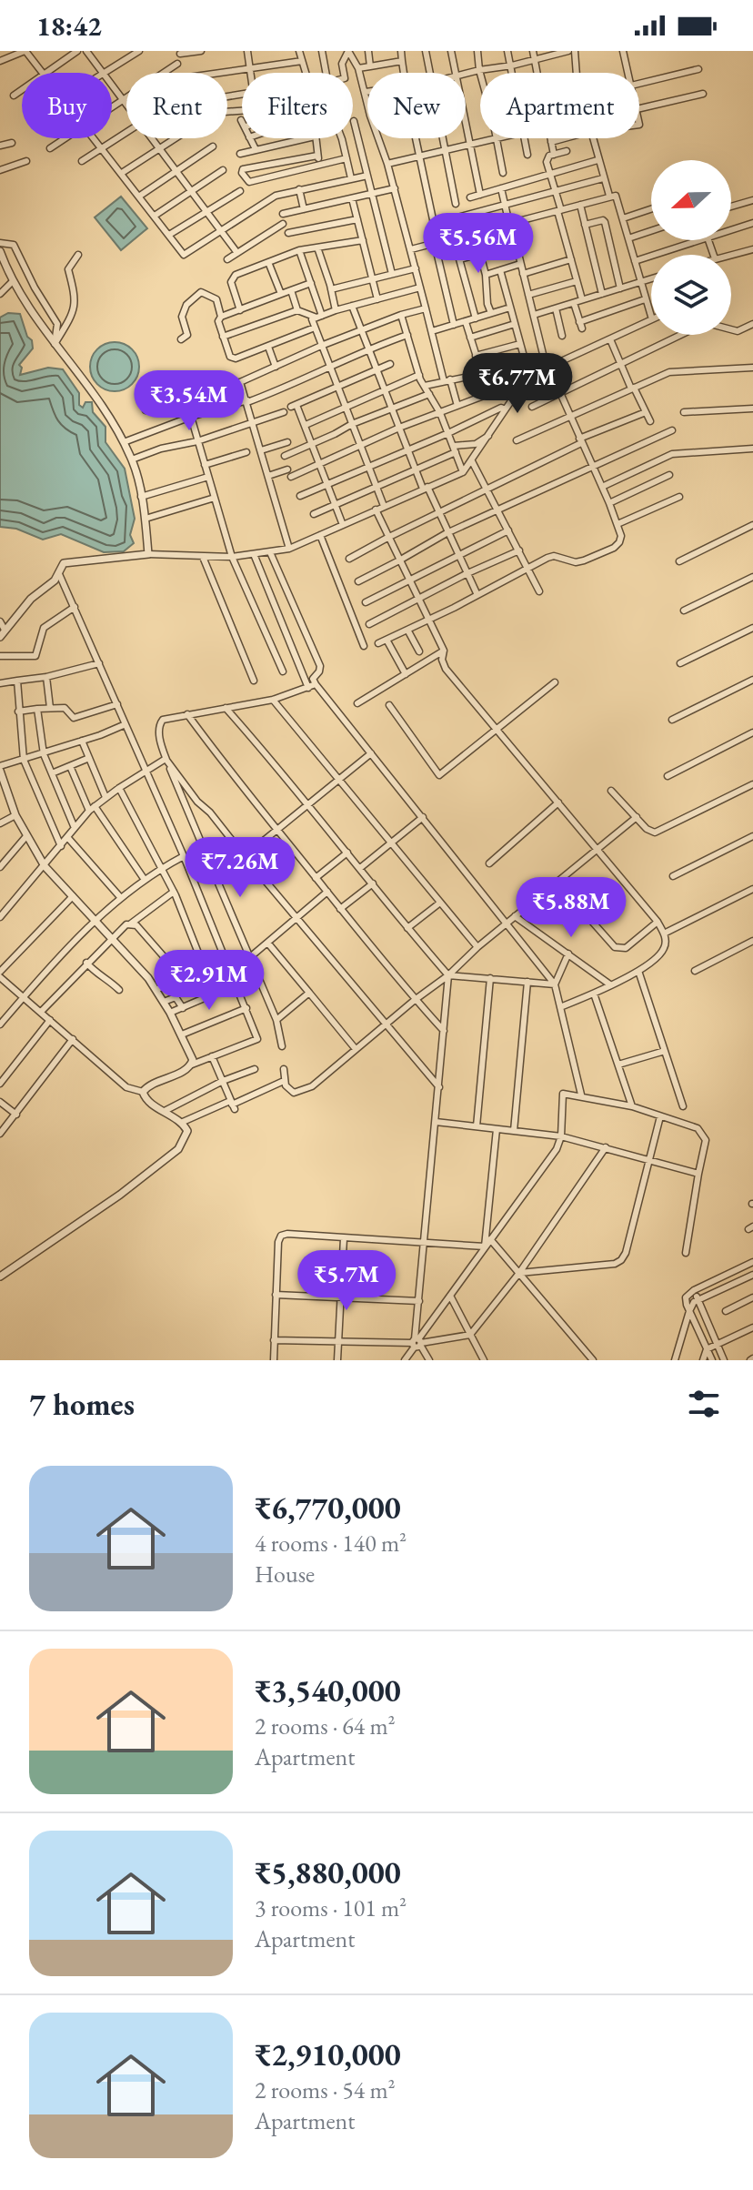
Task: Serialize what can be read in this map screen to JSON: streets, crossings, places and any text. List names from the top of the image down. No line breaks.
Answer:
{"north":"left","page":{"status":"18:42","chip":["Buy","Rent","Filters","New","Apartment"],"price":["₹5.56M","₹6.77M","₹3.54M","₹7.26M","₹5.88M","₹2.91M","₹5.7M"],"heading":"7 homes","list":[{"name":"₹6,770,000","note":"4 rooms · 140 m² · House"},{"name":"₹3,540,000","note":"2 rooms · 64 m² · Apartment"},{"name":"₹5,880,000","note":"3 rooms · 101 m² · Apartment"},{"name":"₹2,910,000","note":"2 rooms · 54 m² · Apartment"}]}}
